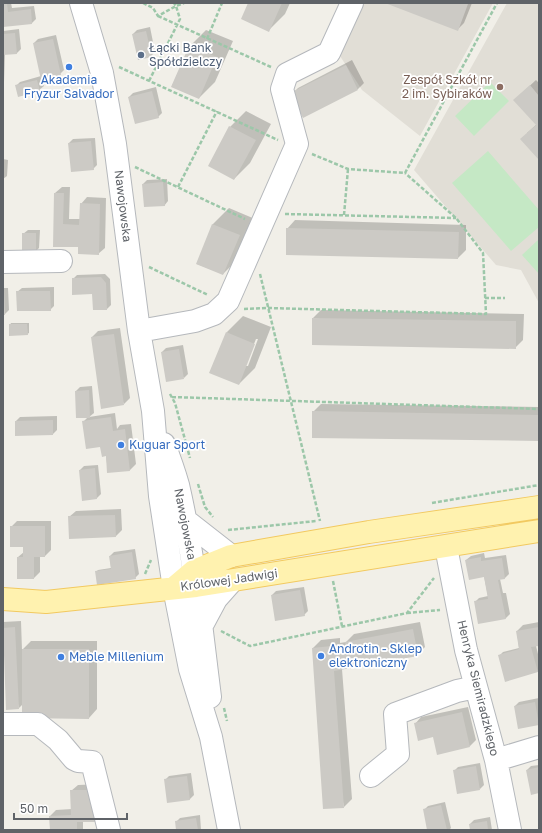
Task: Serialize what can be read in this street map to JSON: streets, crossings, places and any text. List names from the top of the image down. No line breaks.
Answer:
{"streets":{"main road":["Królowej Jadwigi"],"street":["Nawojowska","Henryka Siemiradzkiego"]},"crossings":[["Nawojowska","Królowej Jadwigi"],["Królowej Jadwigi","Henryka Siemiradzkiego"]],"places":["Łącki Bank Spółdzielczy","Akademia Fryzur Salvador","Zespół Szkół nr 2 im. Sybiraków","Kuguar Sport","Androtin - Sklep elektroniczny","Meble Millenium"],"scale_bar":"50 m"}
